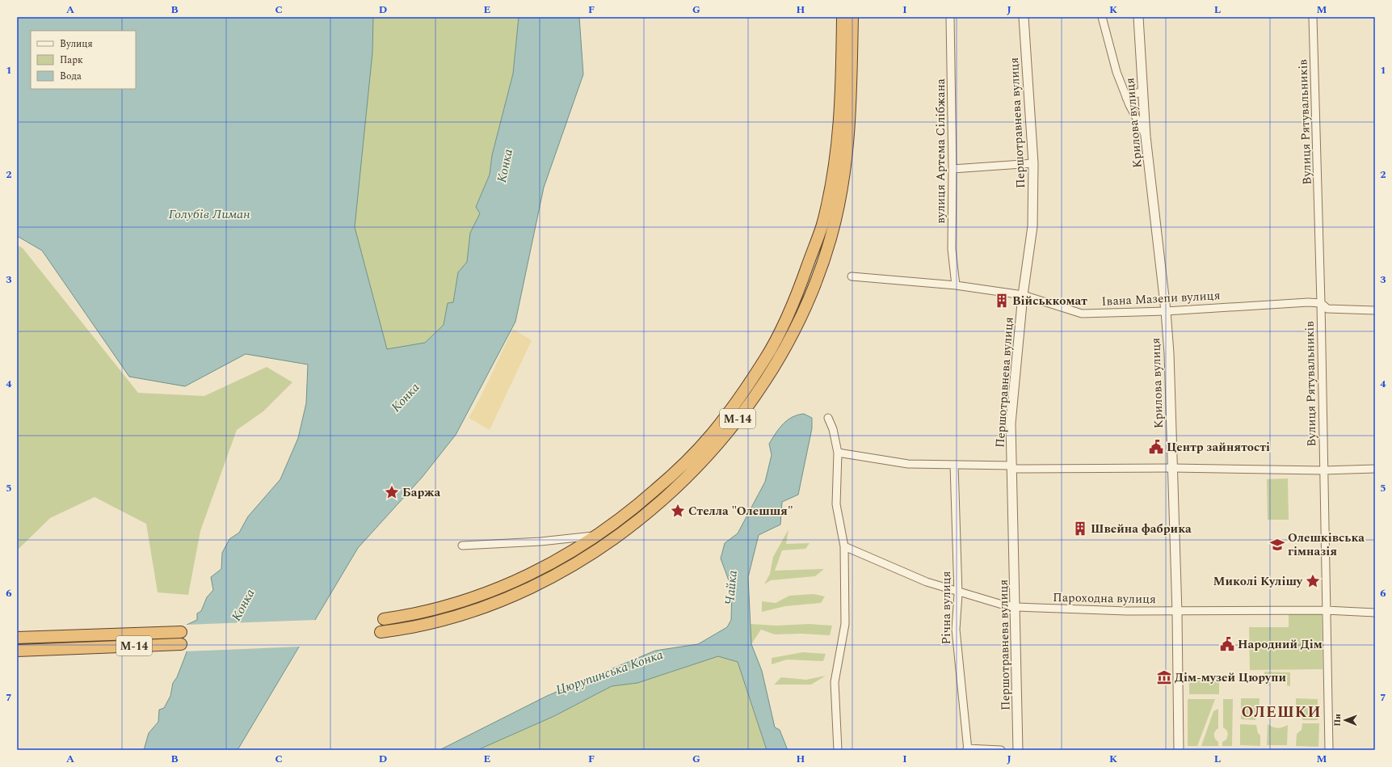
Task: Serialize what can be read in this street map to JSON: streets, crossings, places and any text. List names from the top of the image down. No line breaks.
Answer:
{"streets":{"highway":["М-14"],"street":["Вулиця Рятувальників","Першотравнева вулиця","Крилова вулиця","вулиця Артема Сілібжана","Івана Мазепи вулиця","Пароходна вулиця","Річна вулиця"]},"crossings":[["Вулиця Рятувальників","Івана Мазепи вулиця"],["Вулиця Рятувальників","Пароходна вулиця"],["Першотравнева вулиця","Івана Мазепи вулиця"],["Першотравнева вулиця","Пароходна вулиця"],["Крилова вулиця","Івана Мазепи вулиця"],["Крилова вулиця","Пароходна вулиця"],["вулиця Артема Сілібжана","Івана Мазепи вулиця"],["Пароходна вулиця","Річна вулиця"]],"districts":["ОЛЕШКИ"],"water":["Конка","Голубів Лиман","Чайка","Цюрупинська Конка"],"places":{"building":["Військкомат","Швейна фабрика"],"public building":["Центр зайнятості","Народний Дім"],"place":["Баржа","Стелла \"Олешшя\"","Миколі Кулішу"],"school or university":["Олешківська гімназія"],"museum":["Дім-музей Цюрупи"]},"legend":["Вулиця","Парк","Вода"],"north":"left","grid":{"columns":["A","B","C","D","E","F","G","H","I","J","K","L","M"],"rows":["1","2","3","4","5","6","7"]}}
